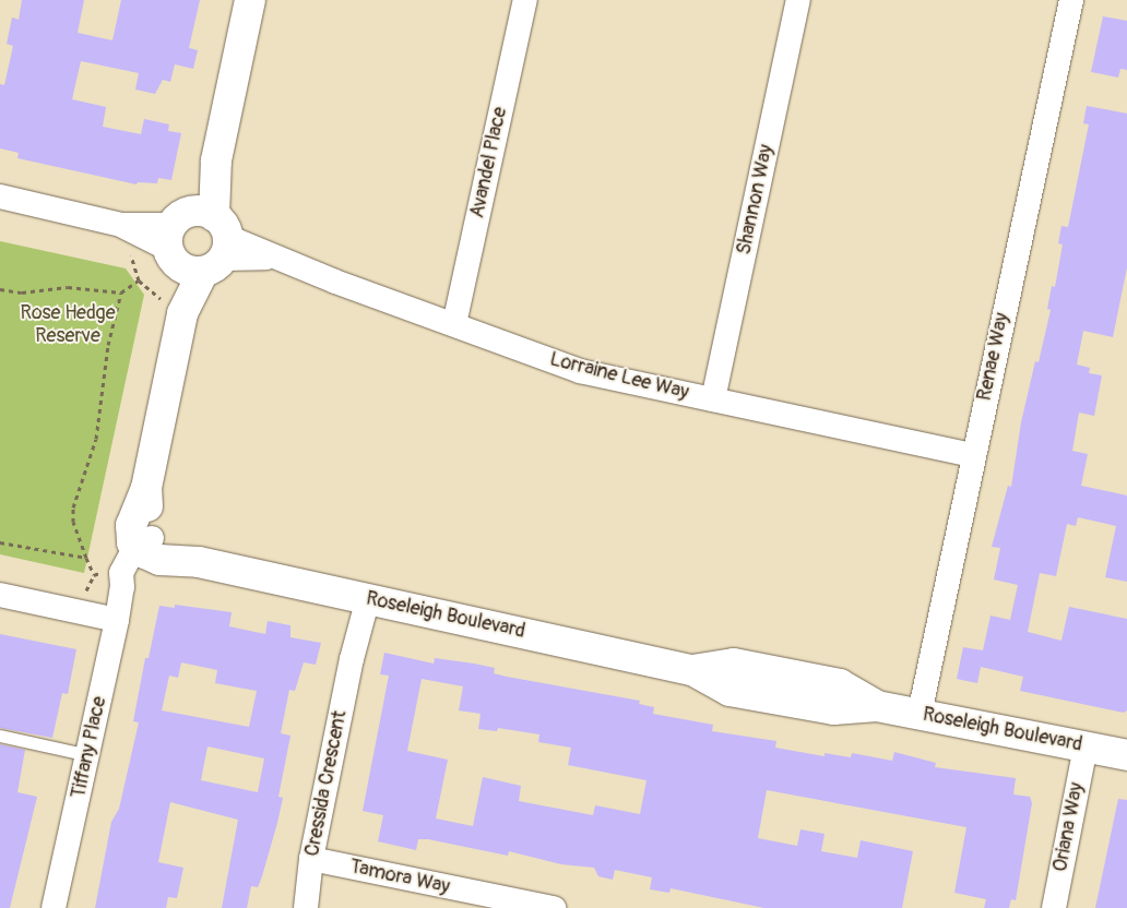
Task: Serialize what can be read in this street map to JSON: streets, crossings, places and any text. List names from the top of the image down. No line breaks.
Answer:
{"streets":{"street":["Avandel Place","Shannon Way","Renae Way","Lorraine Lee Way","Roseleigh Boulevard","Tiffany Place","Cressida Crescent","Oriana Way","Tamora Way"]},"crossings":[["Avandel Place","Lorraine Lee Way"],["Shannon Way","Lorraine Lee Way"],["Renae Way","Lorraine Lee Way"],["Renae Way","Roseleigh Boulevard"],["Roseleigh Boulevard","Tiffany Place"],["Roseleigh Boulevard","Cressida Crescent"],["Roseleigh Boulevard","Oriana Way"],["Cressida Crescent","Tamora Way"]],"parks":["Rose Hedge Reserve"]}
